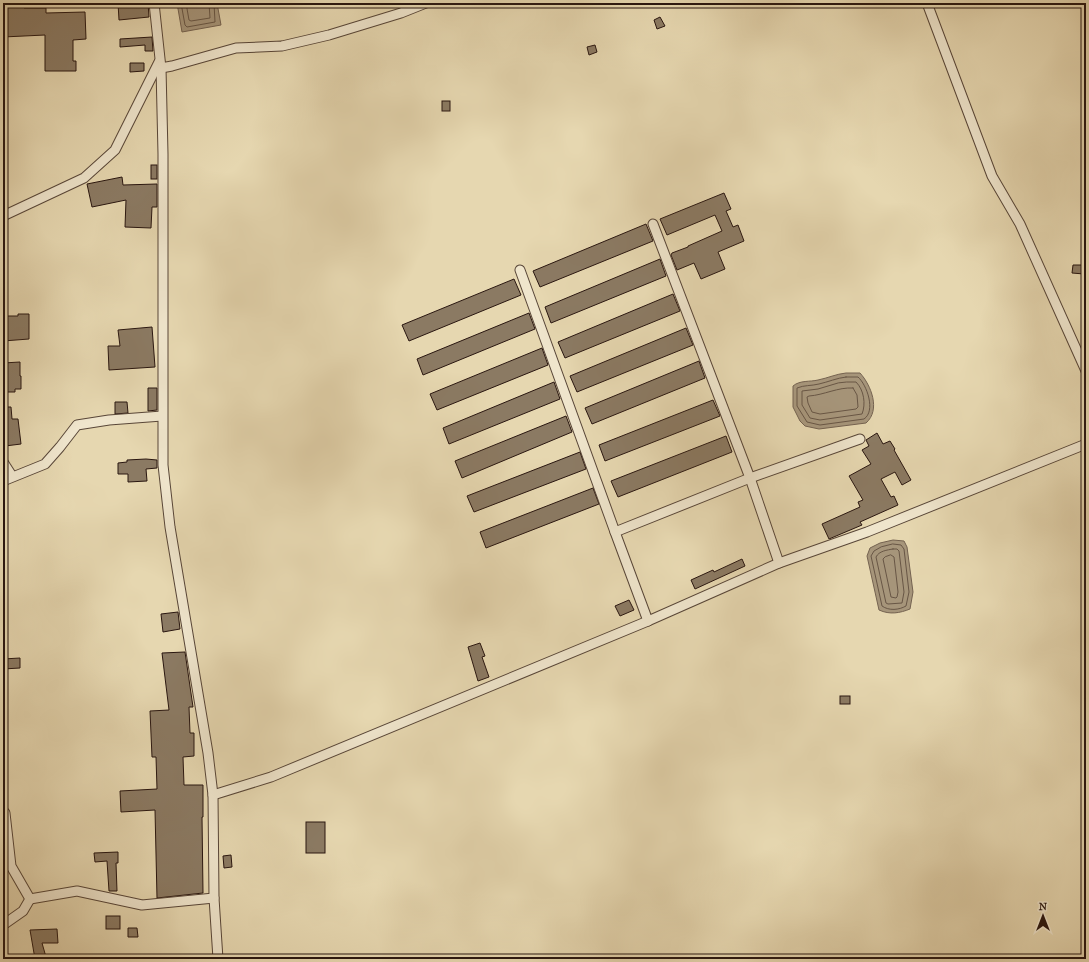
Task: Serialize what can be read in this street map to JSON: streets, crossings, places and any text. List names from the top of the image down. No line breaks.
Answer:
{"north":"top"}
